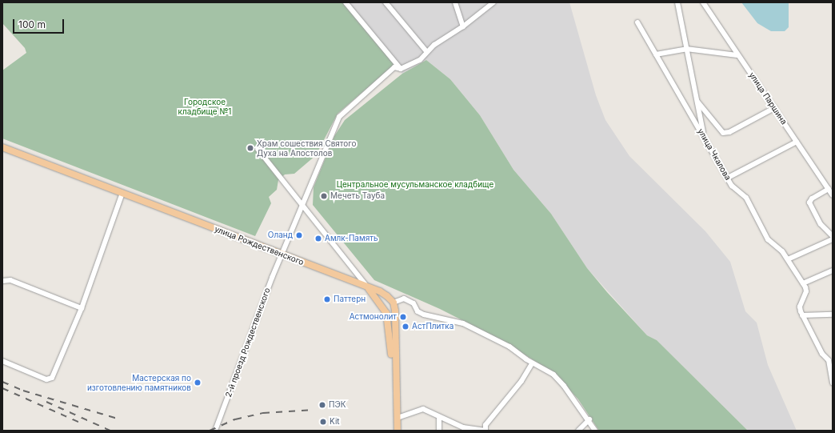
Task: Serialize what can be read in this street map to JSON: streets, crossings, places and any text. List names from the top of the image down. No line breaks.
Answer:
{"streets":{"main road":["улица Рождественского"],"street":["улица Паршина","улица Чкалова","2-й проезд Рождественского"]},"crossings":[["улица Рождественского","2-й проезд Рождественского"]],"parks":["Городское кладбище №1","Центральное мусульманское кладбище"],"places":["Храм сошествия Святого Духа на Апостолов","Мечеть Тауба","Оланд","Амлк-Память","Паттерн","Астмонолит","АстПлитка","Мастерская по изготовлению памятников","ПЭК","Kit"],"scale_bar":"100 m"}
